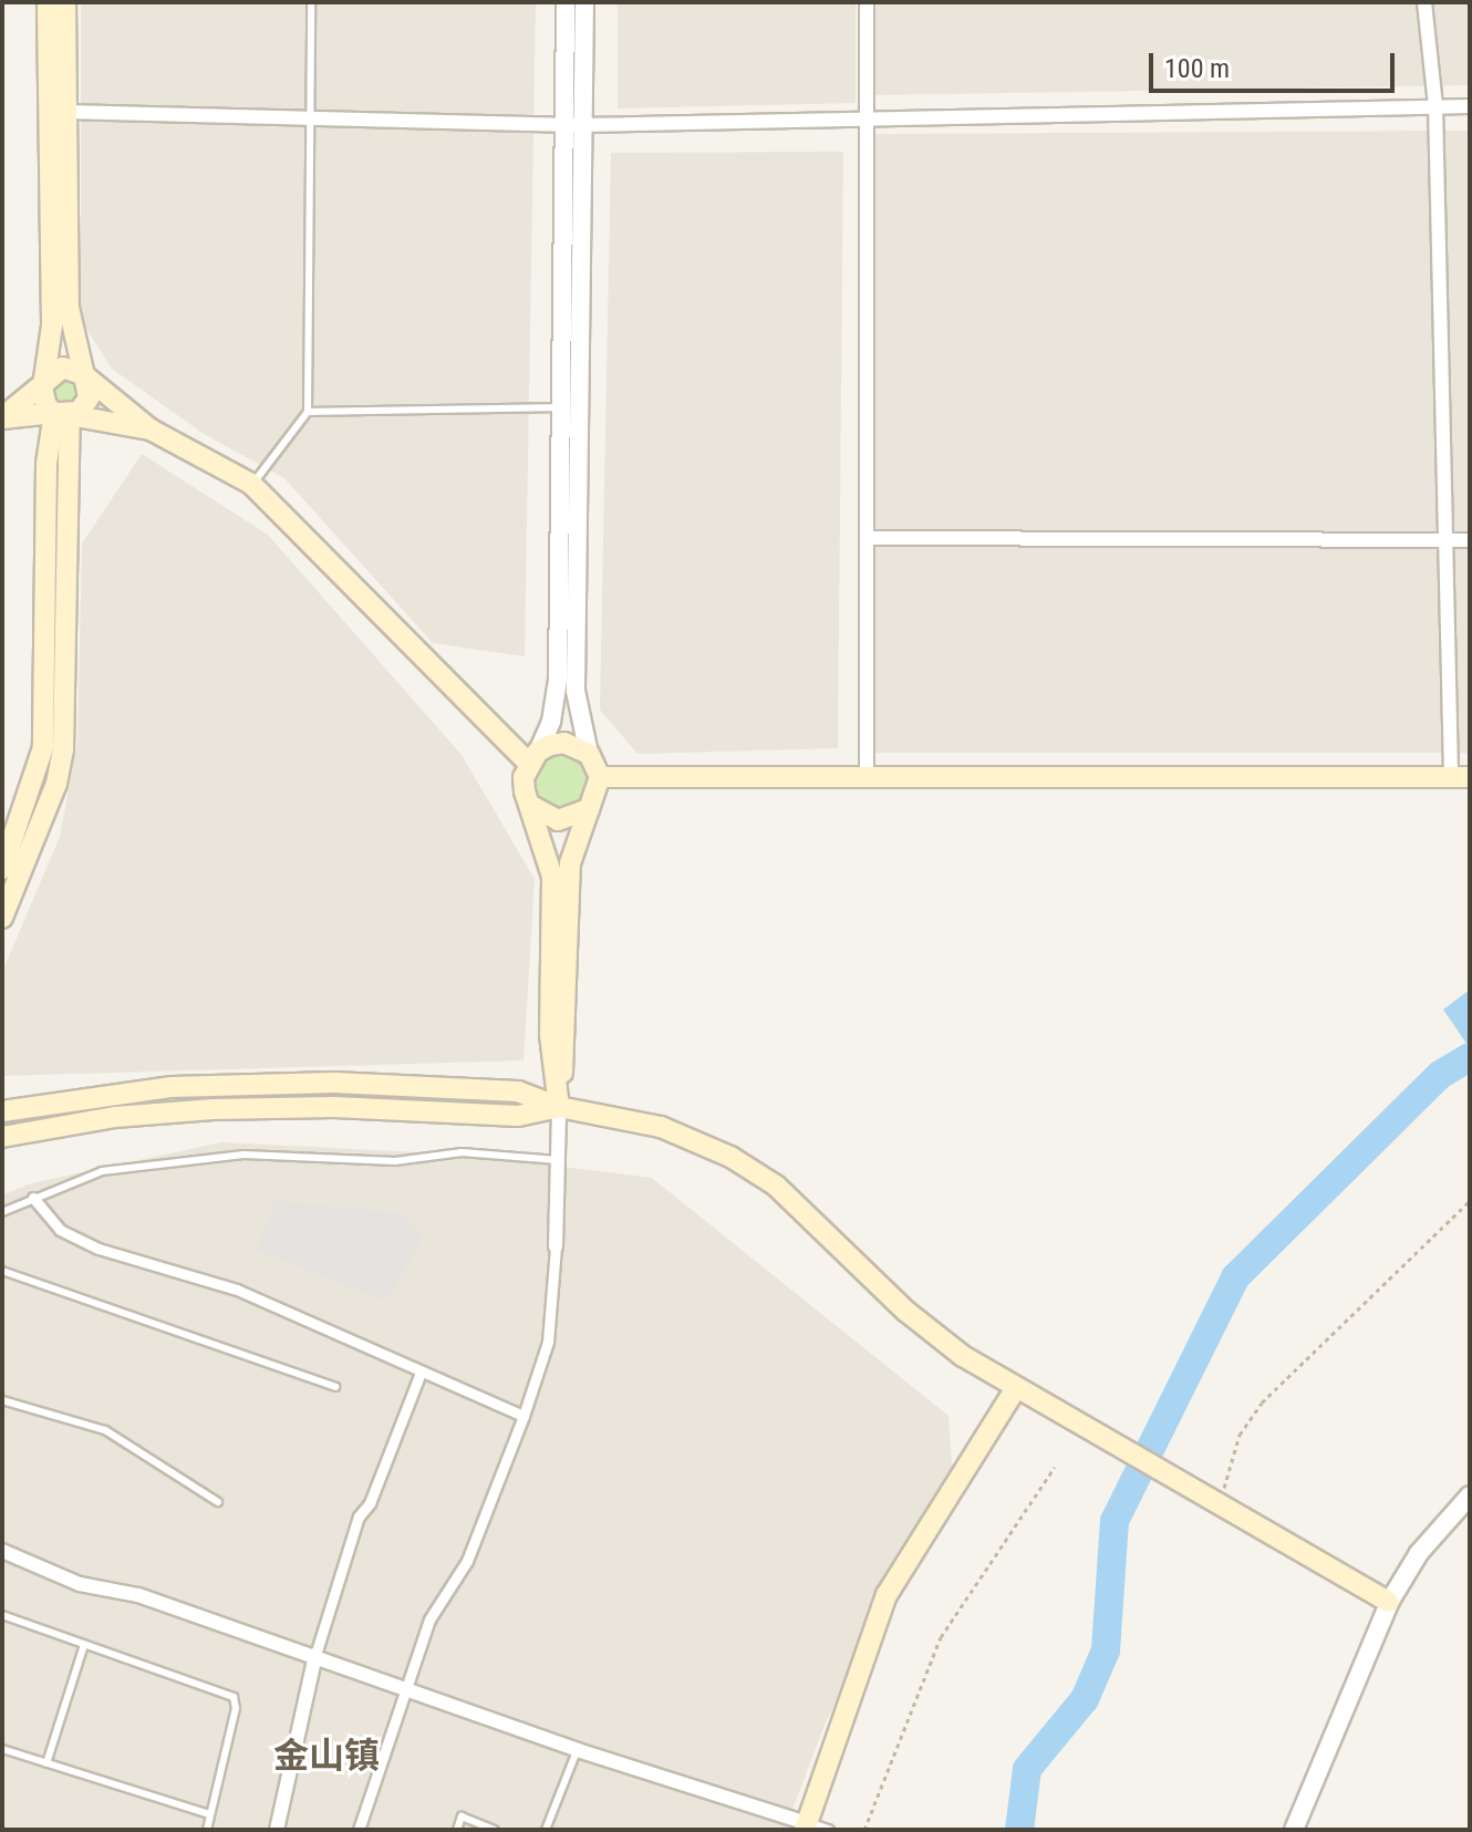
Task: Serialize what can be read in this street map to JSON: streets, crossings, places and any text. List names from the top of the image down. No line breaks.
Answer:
{"districts":["金山镇"],"scale_bar":"100 m"}
